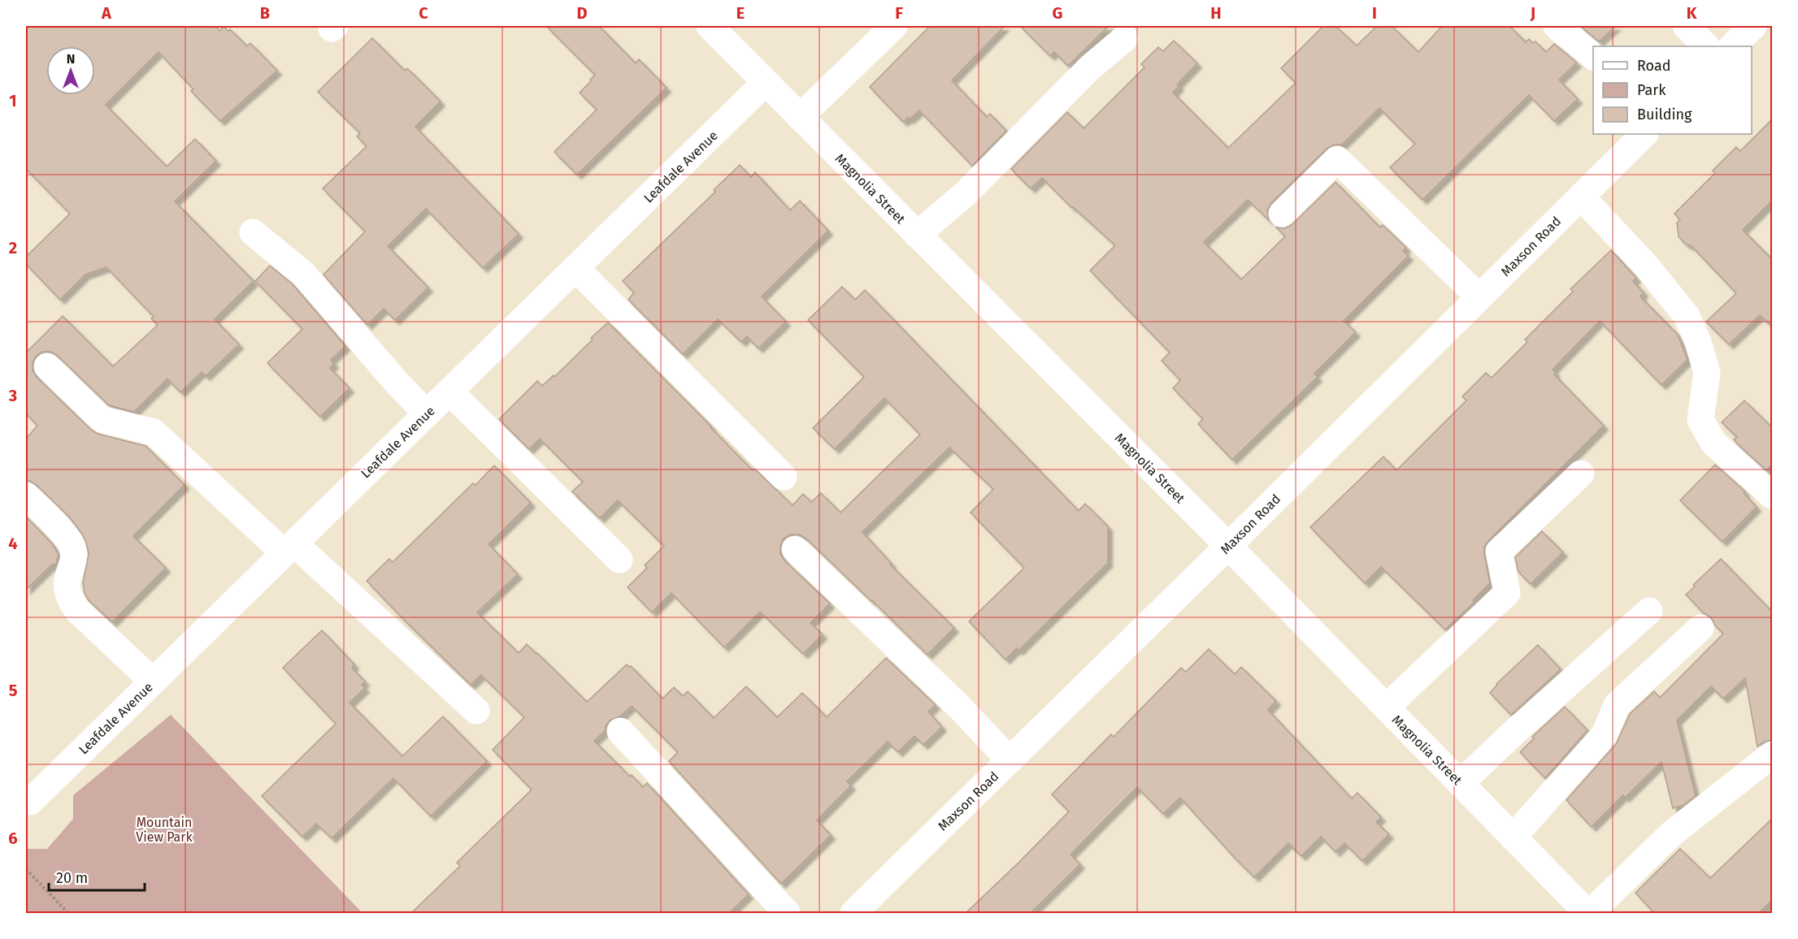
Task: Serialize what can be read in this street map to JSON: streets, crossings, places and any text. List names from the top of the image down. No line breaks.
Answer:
{"streets":{"street":["Leafdale Avenue","Magnolia Street","Maxson Road"]},"crossings":[["Leafdale Avenue","Magnolia Street"],["Magnolia Street","Maxson Road"]],"parks":["Mountain View Park"],"legend":["Road","Park","Building"],"scale_bar":"20 m","north":"top","grid":{"columns":["A","B","C","D","E","F","G","H","I","J","K"],"rows":["1","2","3","4","5","6"]}}
